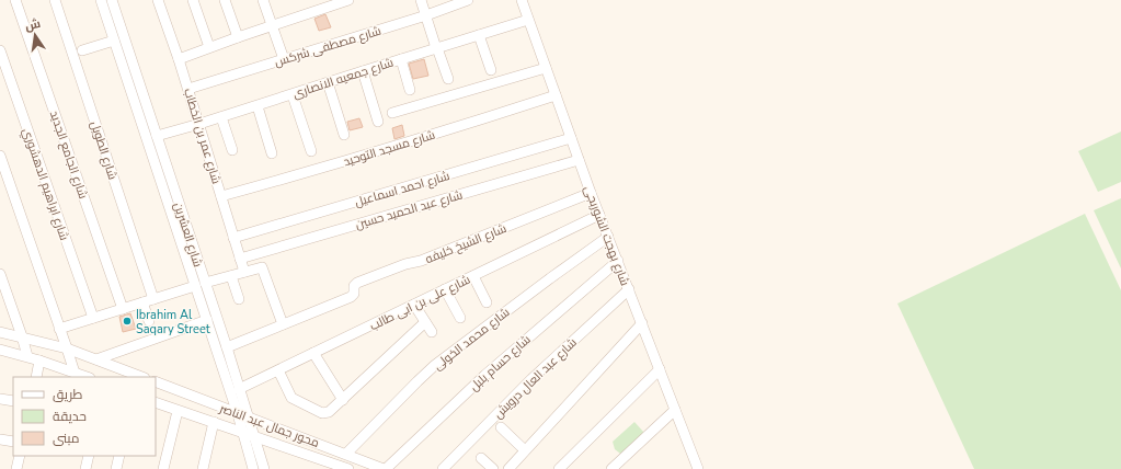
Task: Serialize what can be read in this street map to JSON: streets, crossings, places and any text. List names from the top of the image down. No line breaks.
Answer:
{"streets":{"street":["شارع مصطفى شركس","شارع جمعيه الانصارى","شارع عمر بن الخطاب","شارع مسجد التوحيد","شارع الطويل","شارع الجامع الجديد","شارع ابراهيم الدهشوري","شارع احمد اسماعيل","شارع عبد الحميد حسين","شارع العشرين","شارع بهجت الشوربجى","شارع الشيخ خليفه","شارع على بن ابى طالب","شارع محمد الخولى","شارع حسام بلبل","شارع عبد العال درويش","محور جمال عبد الناصر"]},"crossings":[["شارع مصطفى شركس","شارع عمر بن الخطاب"],["شارع جمعيه الانصارى","شارع عمر بن الخطاب"],["شارع جمعيه الانصارى","شارع العشرين"],["شارع جمعيه الانصارى","شارع بهجت الشوربجى"],["شارع عمر بن الخطاب","شارع مسجد التوحيد"],["شارع عمر بن الخطاب","شارع احمد اسماعيل"],["شارع عمر بن الخطاب","شارع عبد الحميد حسين"],["شارع مسجد التوحيد","شارع بهجت الشوربجى"],["شارع احمد اسماعيل","شارع بهجت الشوربجى"],["شارع عبد الحميد حسين","شارع بهجت الشوربجى"],["شارع العشرين","شارع على بن ابى طالب"],["شارع العشرين","محور جمال عبد الناصر"],["شارع بهجت الشوربجى","شارع الشيخ خليفه"],["شارع بهجت الشوربجى","شارع على بن ابى طالب"],["شارع بهجت الشوربجى","شارع محمد الخولى"],["شارع بهجت الشوربجى","شارع حسام بلبل"],["شارع بهجت الشوربجى","شارع عبد العال درويش"],["شارع محمد الخولى","محور جمال عبد الناصر"],["شارع حسام بلبل","محور جمال عبد الناصر"]],"places":["Ibrahim Al Saqary Street"],"legend":["طريق","حديقة","مبنى"],"north":"top"}
